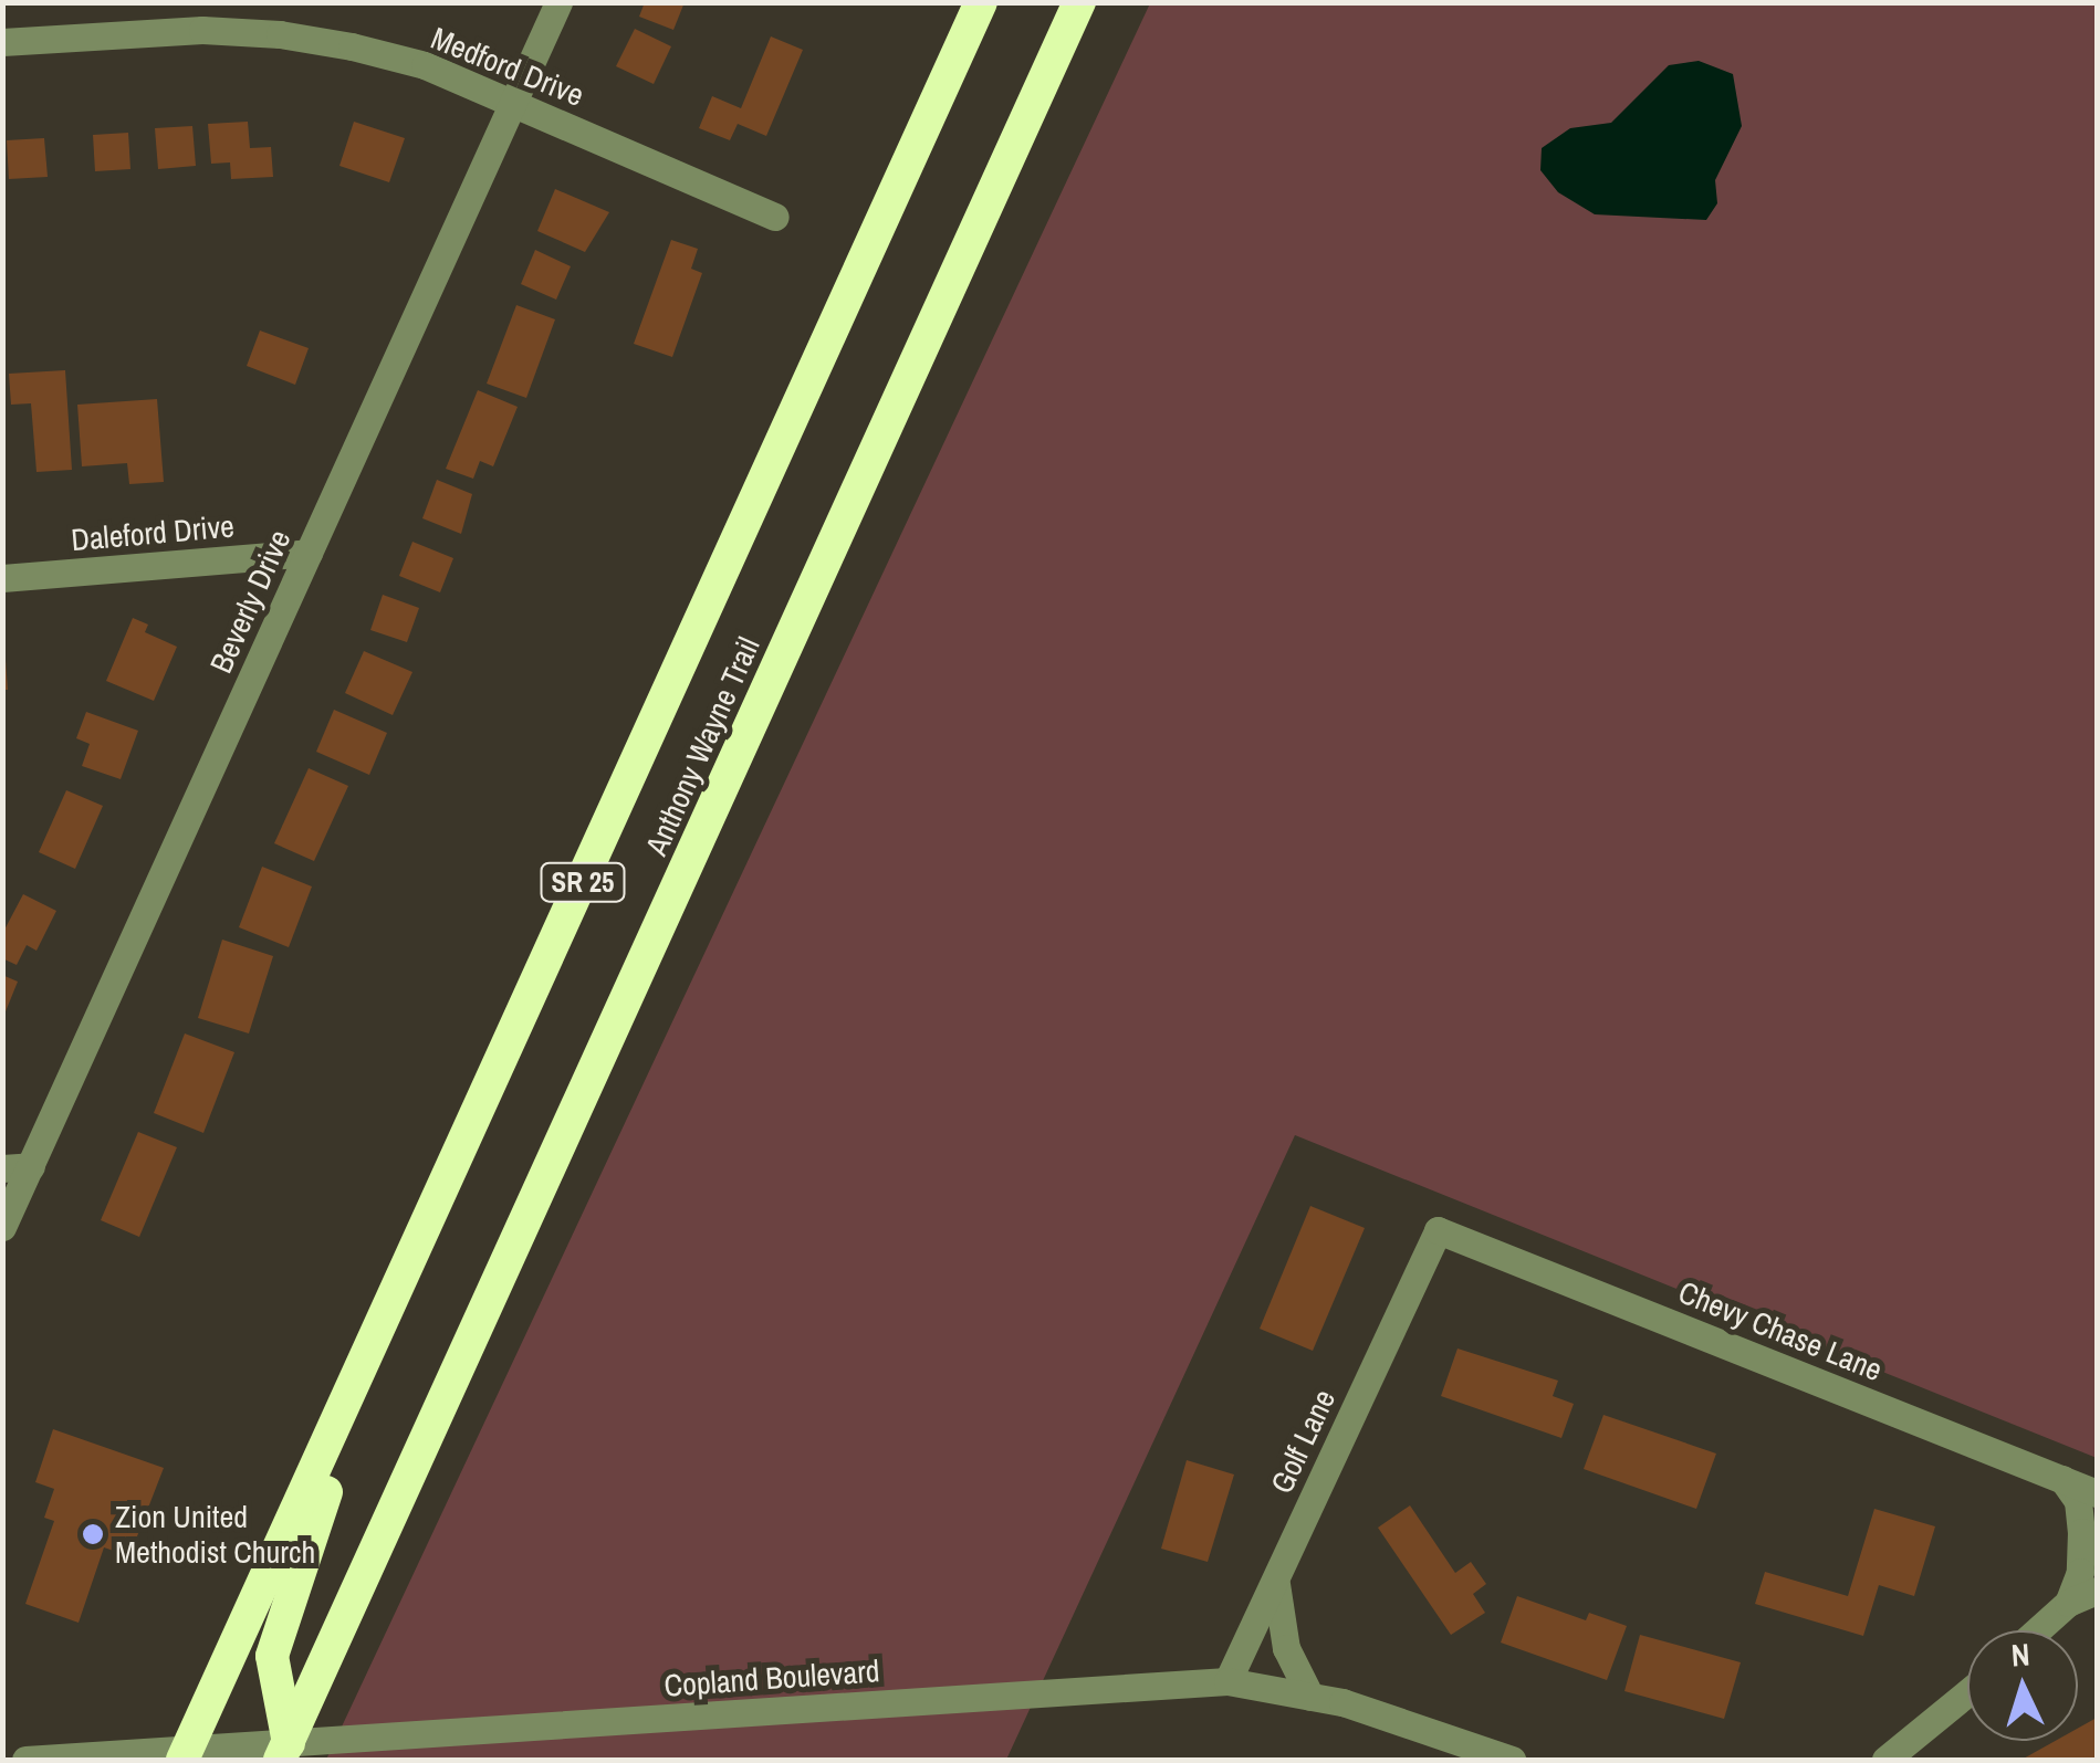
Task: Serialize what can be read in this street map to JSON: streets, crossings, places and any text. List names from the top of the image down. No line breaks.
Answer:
{"streets":{"highway":["Anthony Wayne Trail","SR 25"],"street":["Medford Drive","Daleford Drive","Beverly Drive","Chevy Chase Lane","Golf Lane","Copland Boulevard"]},"crossings":[["Medford Drive","Beverly Drive"],["Daleford Drive","Beverly Drive"],["Anthony Wayne Trail","Copland Boulevard"],["Chevy Chase Lane","Golf Lane"],["Golf Lane","Copland Boulevard"]],"places":["Zion United Methodist Church"],"north":"top"}
